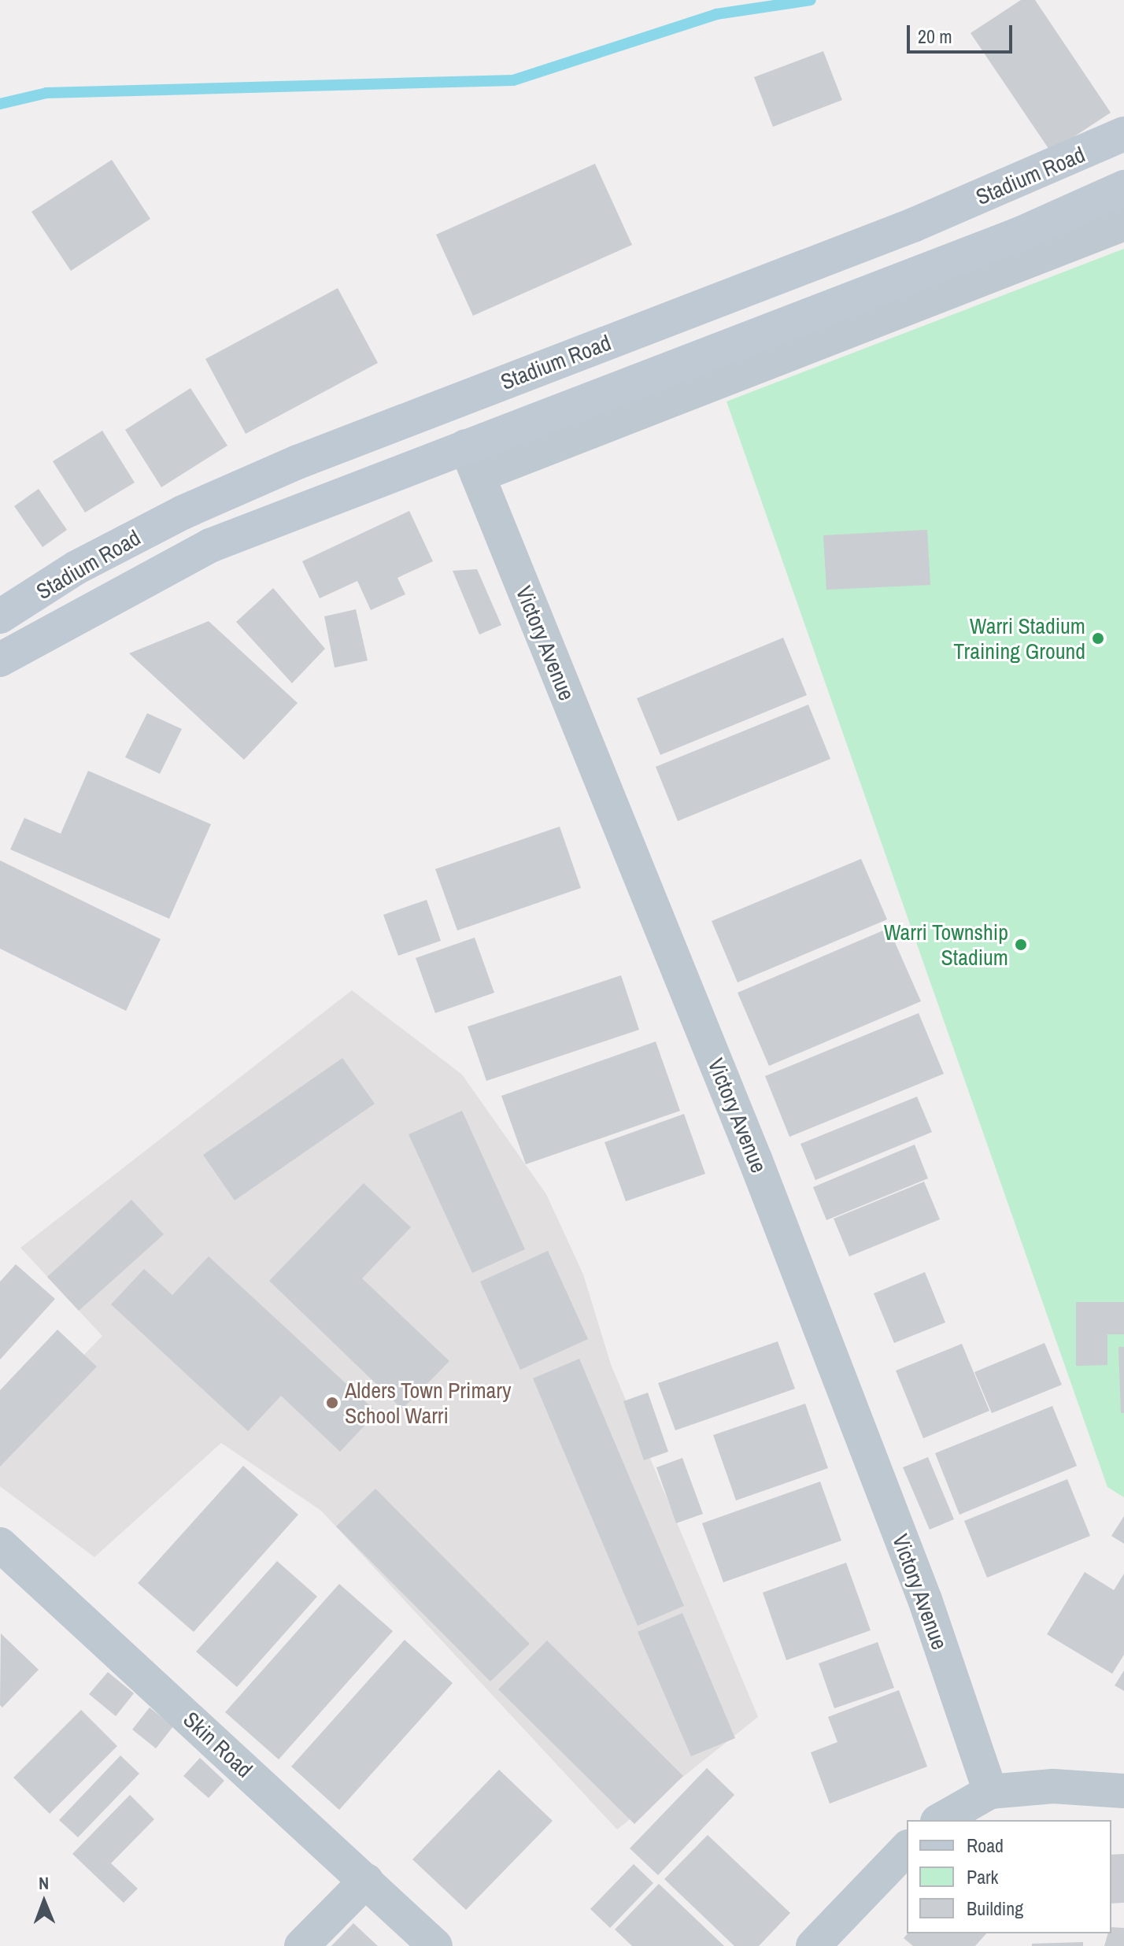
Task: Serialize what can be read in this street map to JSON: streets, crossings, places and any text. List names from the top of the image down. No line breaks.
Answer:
{"streets":{"main road":["Stadium Road"],"street":["Victory Avenue","Skin Road"]},"crossings":[["Stadium Road","Victory Avenue"]],"places":["Warri Stadium Training Ground","Warri Township Stadium","Alders Town Primary School Warri"],"legend":["Road","Park","Building"],"scale_bar":"20 m","north":"top"}
